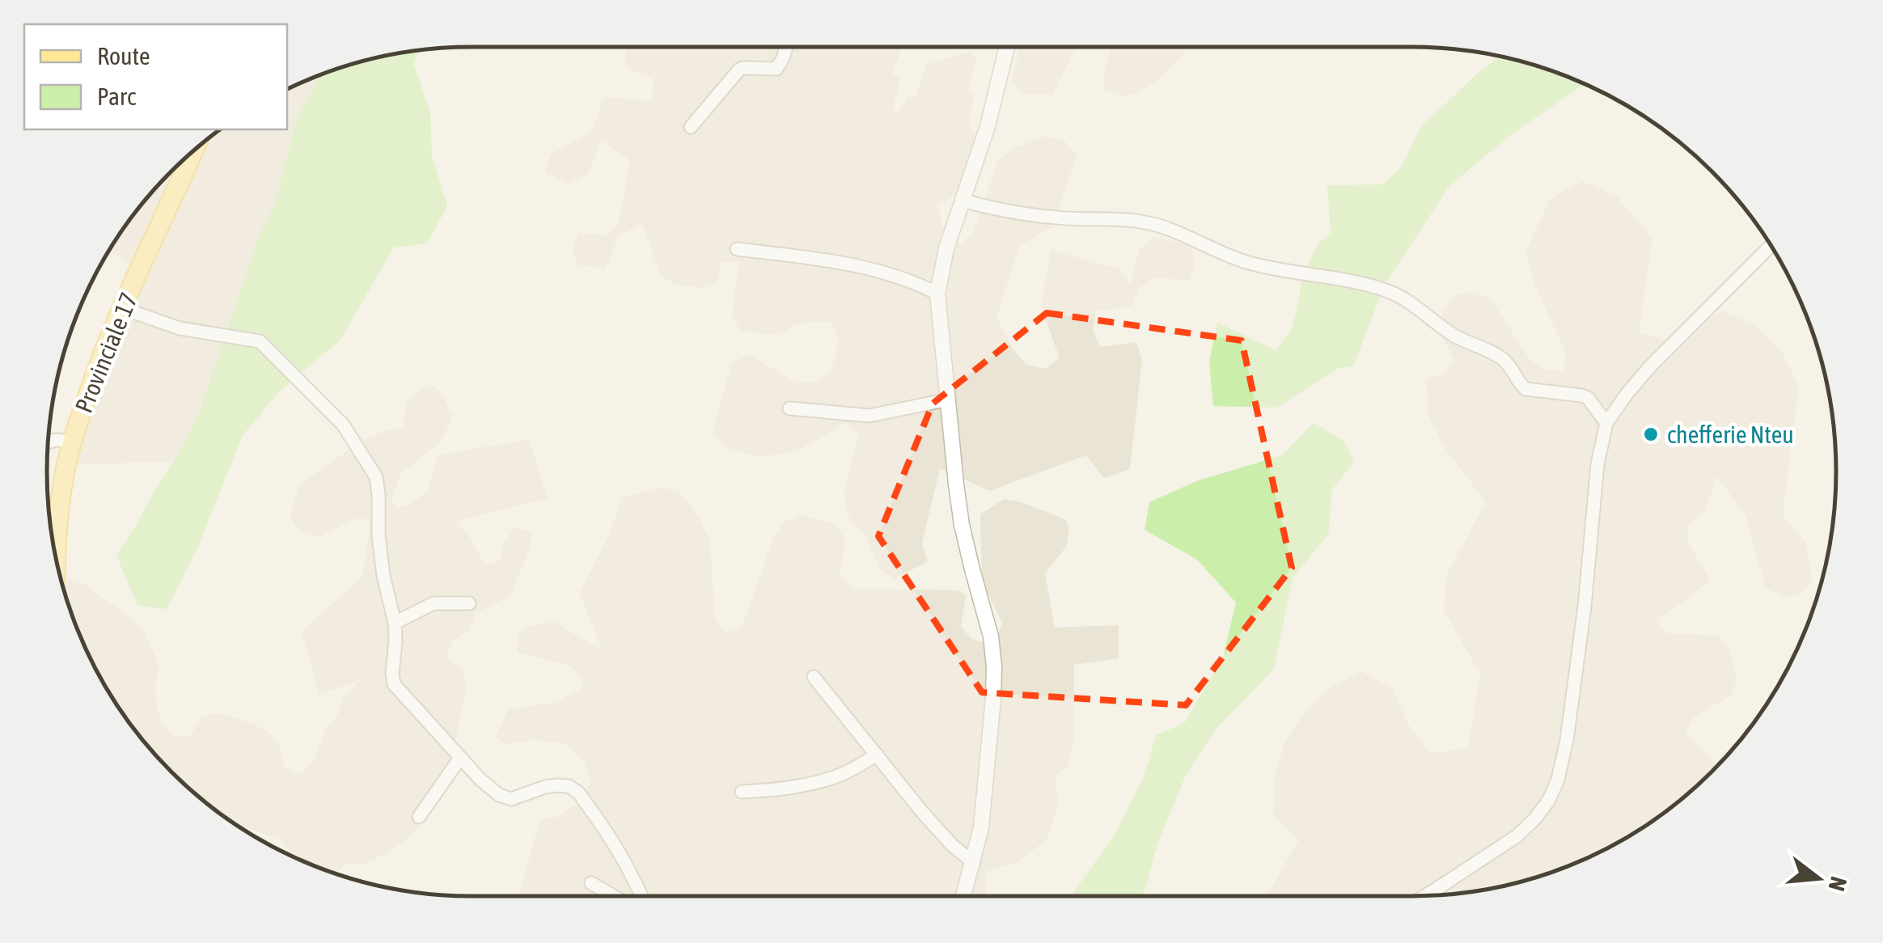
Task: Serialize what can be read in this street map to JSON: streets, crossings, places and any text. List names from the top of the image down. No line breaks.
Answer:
{"streets":{"main road":["Provinciale 17"]},"places":["chefferie Nteu"],"legend":["Route","Parc"],"north":"right"}
